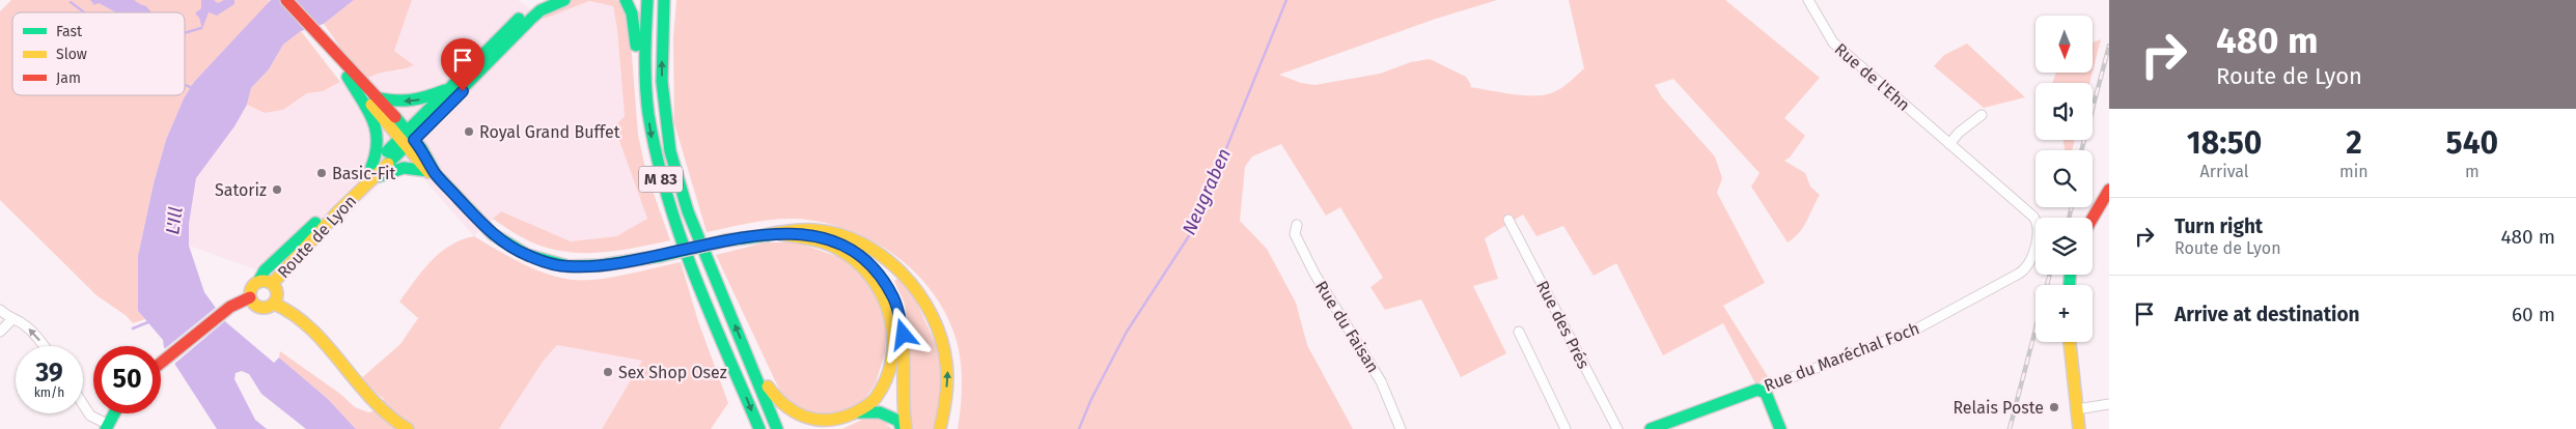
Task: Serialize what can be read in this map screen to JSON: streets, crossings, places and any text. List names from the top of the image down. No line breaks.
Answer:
{"streets":{"main road":["M 83","Route de Lyon","Rue du Maréchal Foch"],"street":["Rue de l'Ehn","Rue des Prés","Rue du Faisan"]},"crossings":[["Rue de l'Ehn","Rue du Maréchal Foch"]],"water":["Neugraben","L'Ill"],"places":["Royal Grand Buffet","Basic-Fit","Satoriz","Sex Shop Osez","Relais Poste"],"legend":["Fast","Slow","Jam"],"north":"bottom","page":{"turn":["480 m","Route de Lyon"],"map_buttons":"+","eta":["18:50","Arrival","2","min","540","m"],"list":[{"name":"Turn right","note":"Route de Lyon","value":"480 m"},{"name":"Arrive at destination","value":"60 m"}],"speed":"39 km/h","limit":"50"}}
